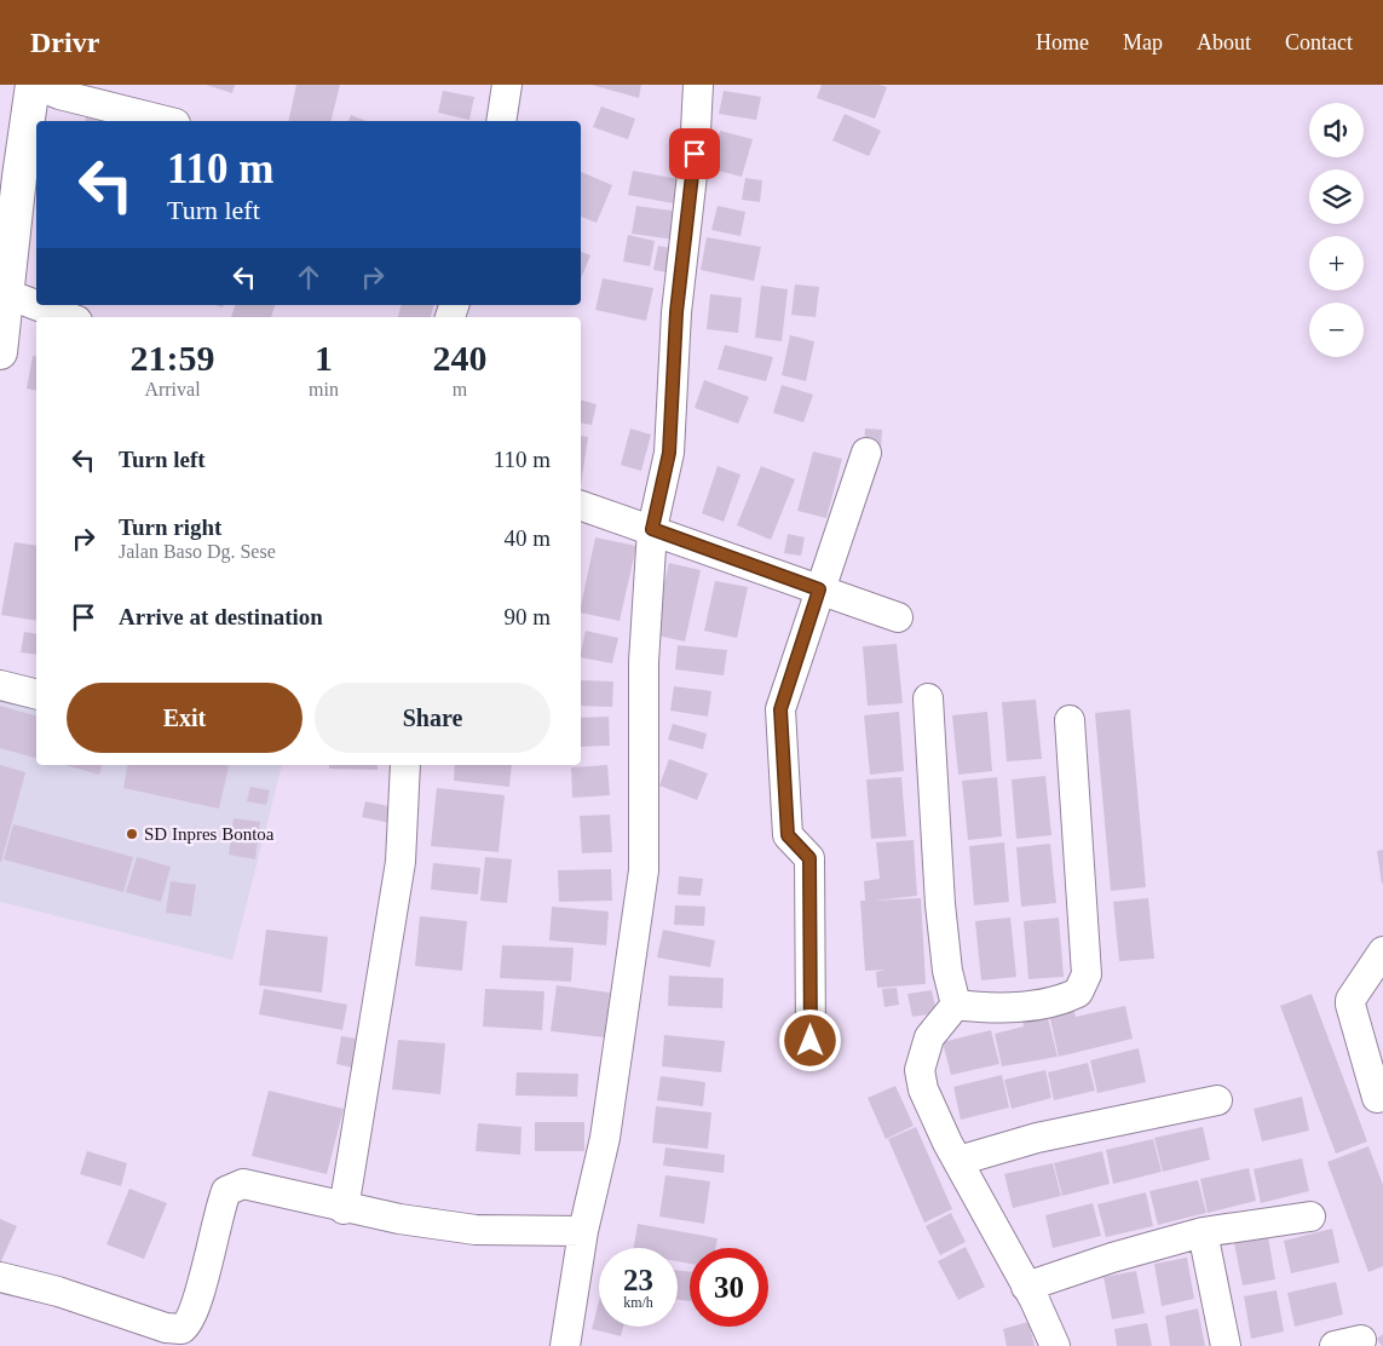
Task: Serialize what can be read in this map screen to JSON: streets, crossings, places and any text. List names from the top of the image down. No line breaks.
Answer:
{"places":["SD Inpres Bontoa"],"page":{"header":"Drivr","nav":["Home","Map","About","Contact"],"map_buttons":["+","−"],"turn":["110 m","Turn left"],"eta":["21:59","Arrival","1","min","240","m"],"list":[{"name":"Turn left","value":"110 m"},{"name":"Turn right","note":"Jalan Baso Dg. Sese","value":"40 m"},{"name":"Arrive at destination","value":"90 m"}],"buttons":["Exit","Share"],"speed":"23 km/h","limit":"30"}}
